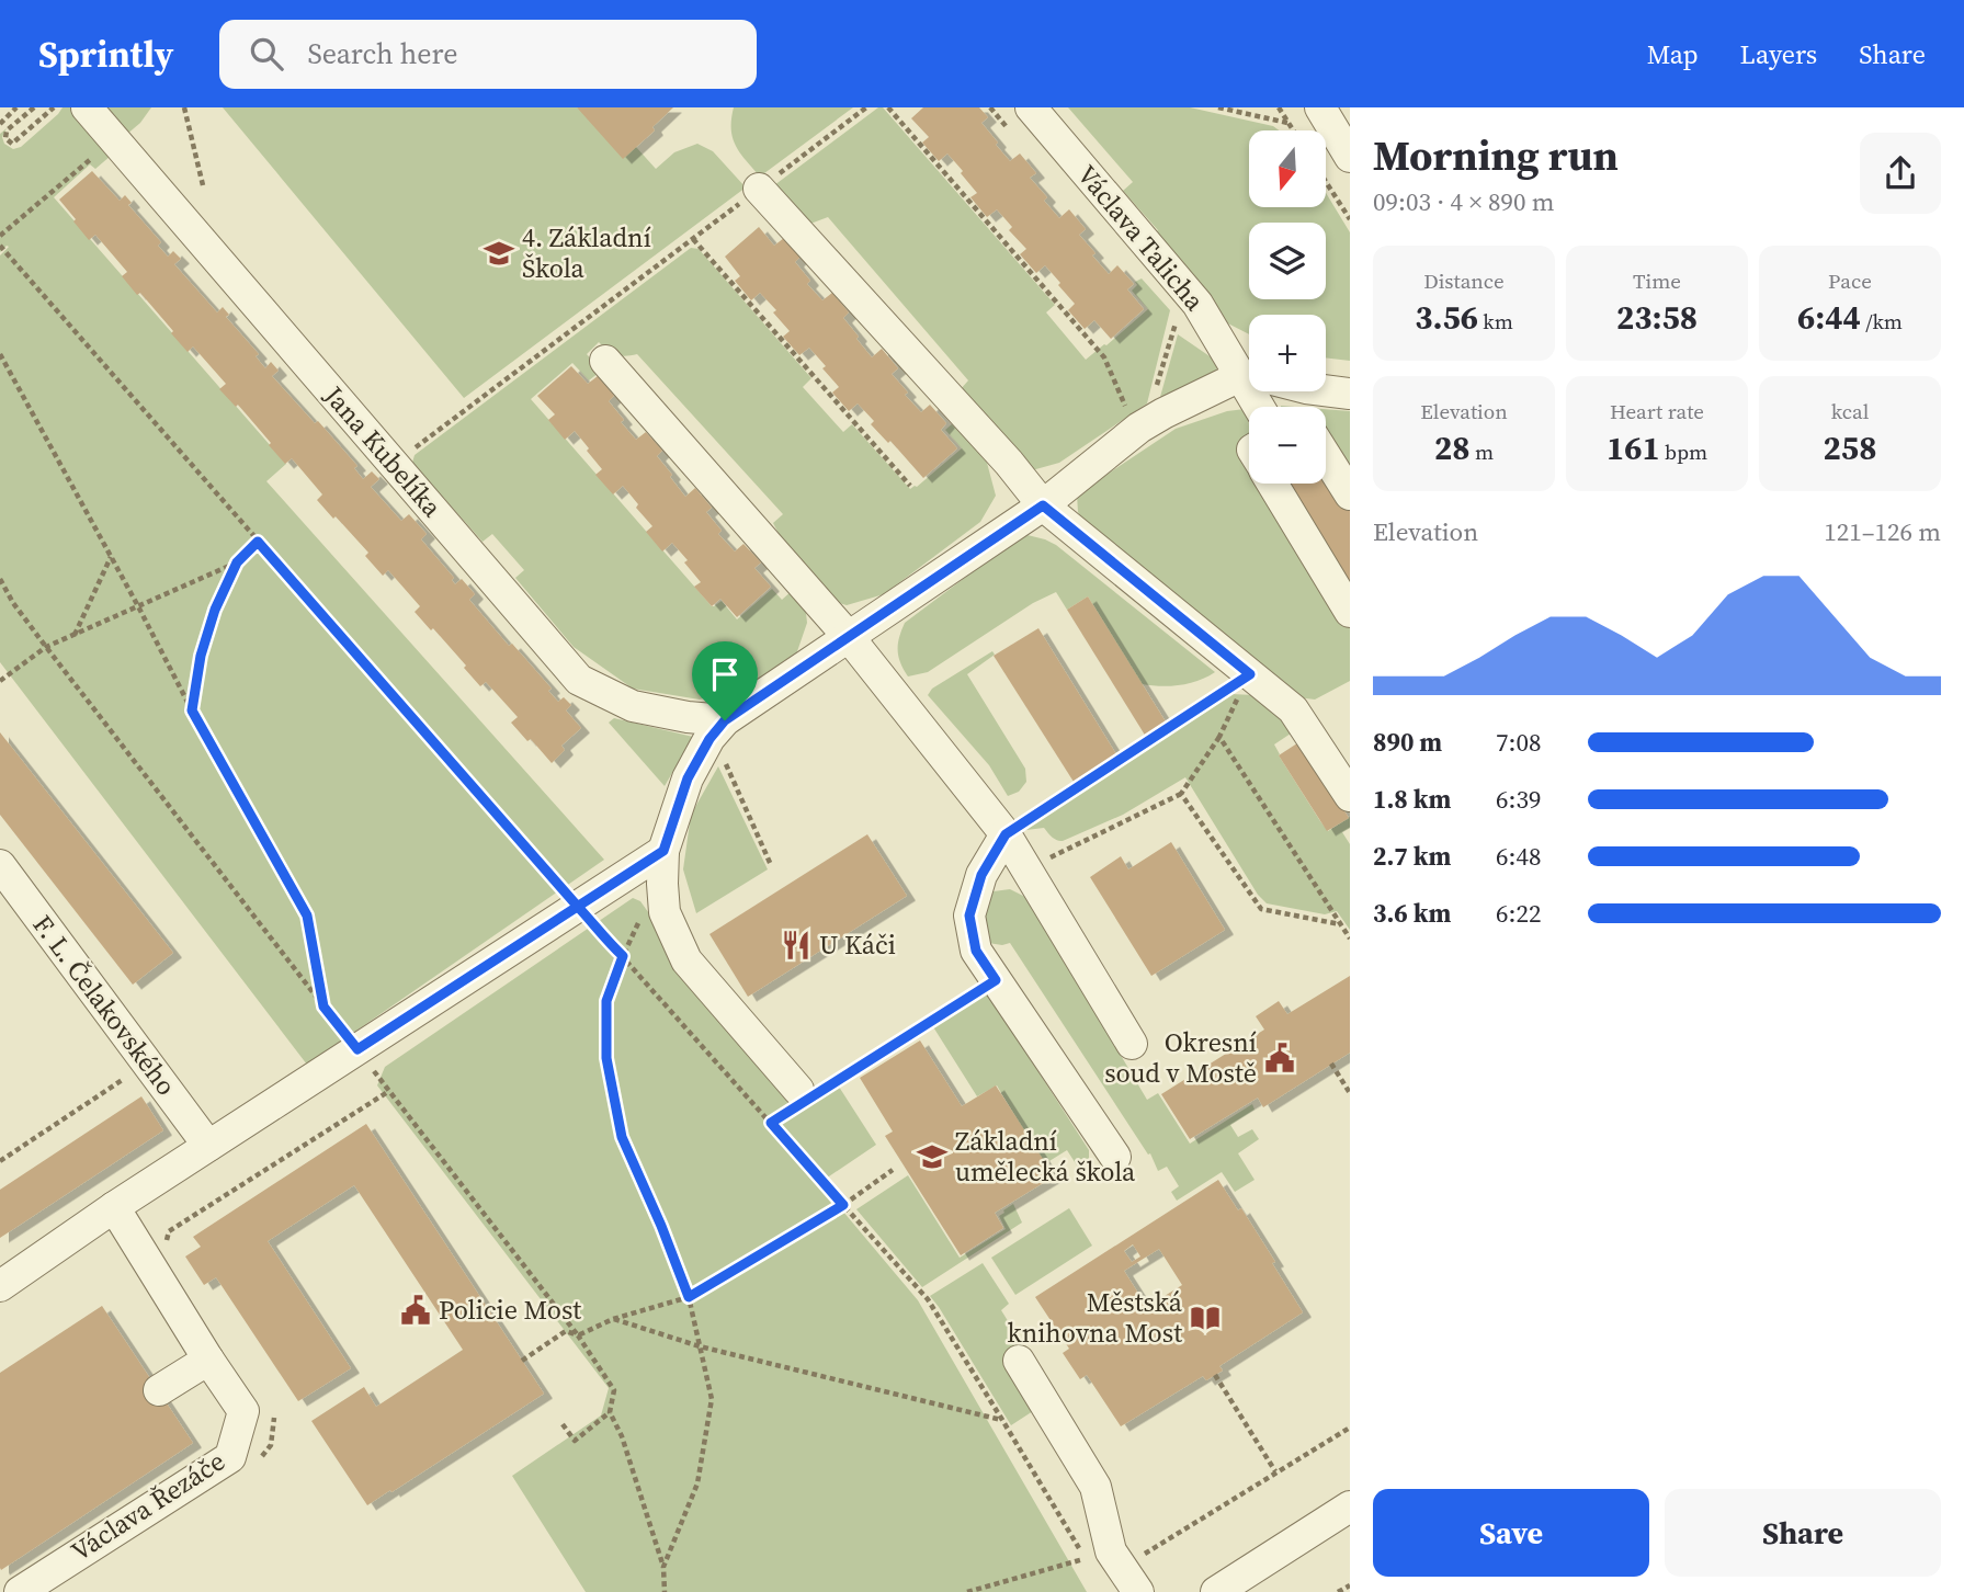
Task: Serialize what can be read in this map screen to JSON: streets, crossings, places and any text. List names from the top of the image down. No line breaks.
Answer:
{"streets":{"street":["Václava Talicha","Jana Kubelíka","F. L. Čelakovského","Václava Řezáče"]},"places":{"school or university":["4. Základní Škola","Základní umělecká škola"],"restaurant":["U Káči"],"public building":["Okresní soud v Mostě","Policie Most"],"library":["Městská knihovna Most"]},"north":"bottom","page":{"header":"Sprintly","search":"Search here","nav":["Map","Layers","Share"],"heading":["Morning run","09:03 · 4 × 890 m"],"map_buttons":["+","−"],"stats":[["Distance","3.56 km"],["Time","23:58"],["Pace","6:44 /km"],["Elevation","28 m"],["Heart rate","161 bpm"],["kcal","258"]],"chart":["Elevation","121–126 m"],"list":[{"name":"890 m","note":"7:08"},{"name":"1.8 km","note":"6:39"},{"name":"2.7 km","note":"6:48"},{"name":"3.6 km","note":"6:22"}],"buttons":["Save","Share"]}}
